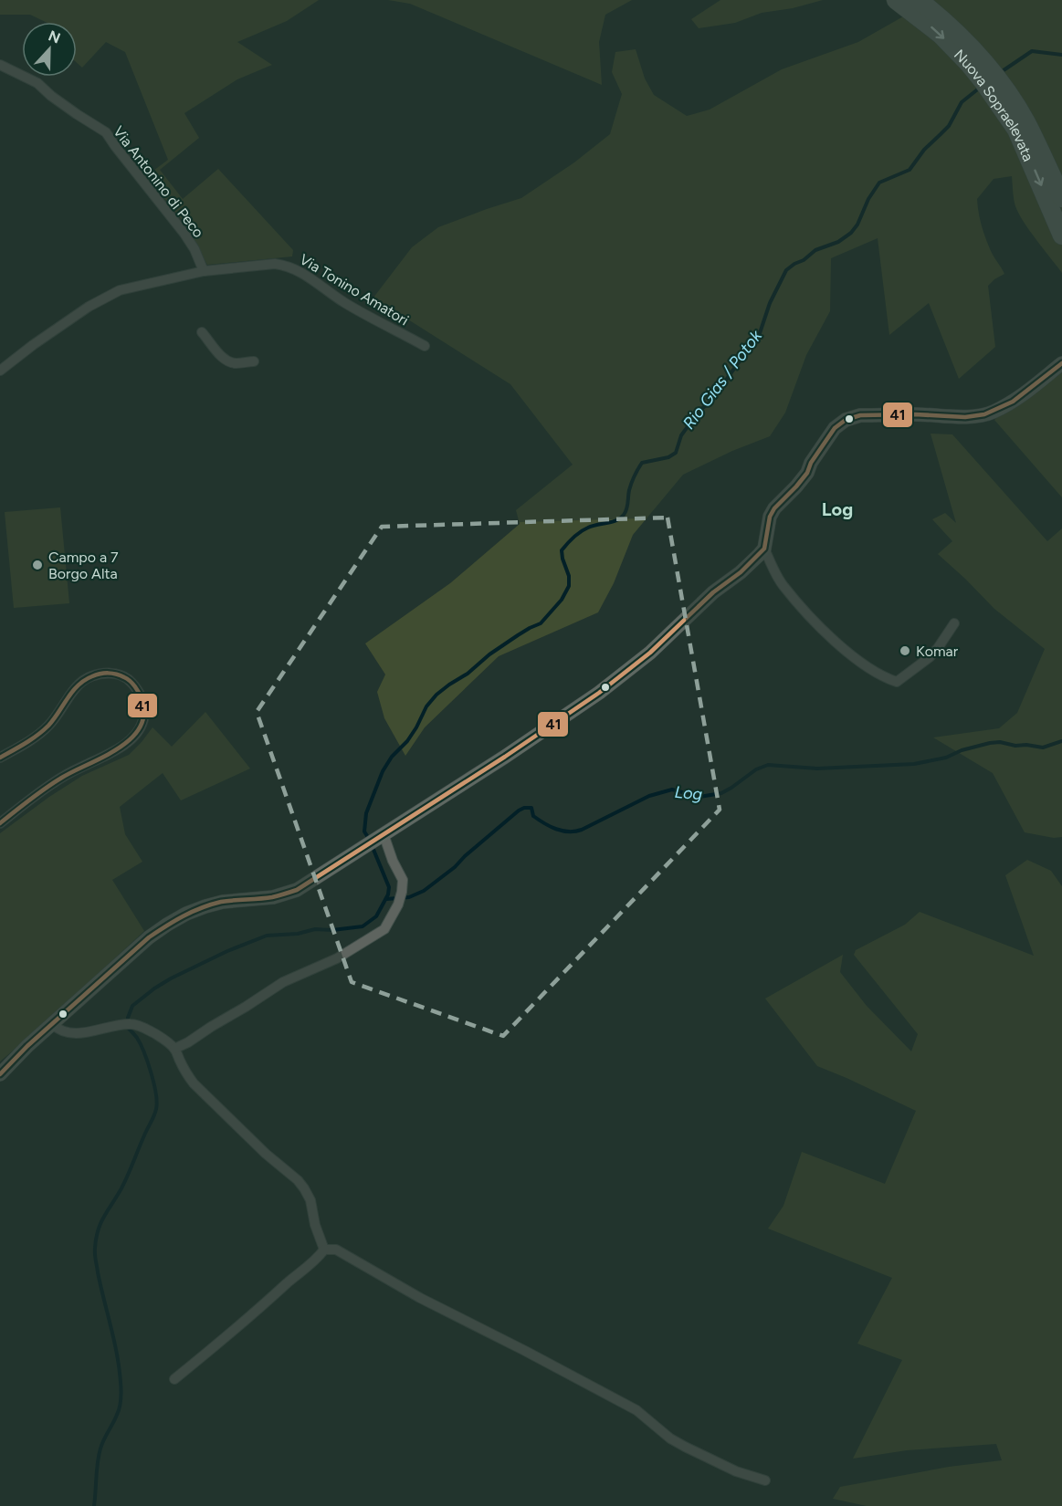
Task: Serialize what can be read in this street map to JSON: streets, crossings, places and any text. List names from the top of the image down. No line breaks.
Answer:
{"streets":{"highway":["Nuova Sopraelevata"],"street":["Via Antonino di Peco","Via Tonino Amatori"]},"crossings":[["Via Antonino di Peco","Via Tonino Amatori"]],"districts":["Log"],"water":["Rio Gias / Potok","Log"],"places":["Campo a 7 Borgo Alta","Komar"],"lines":["transit line 41"],"north":"top"}
